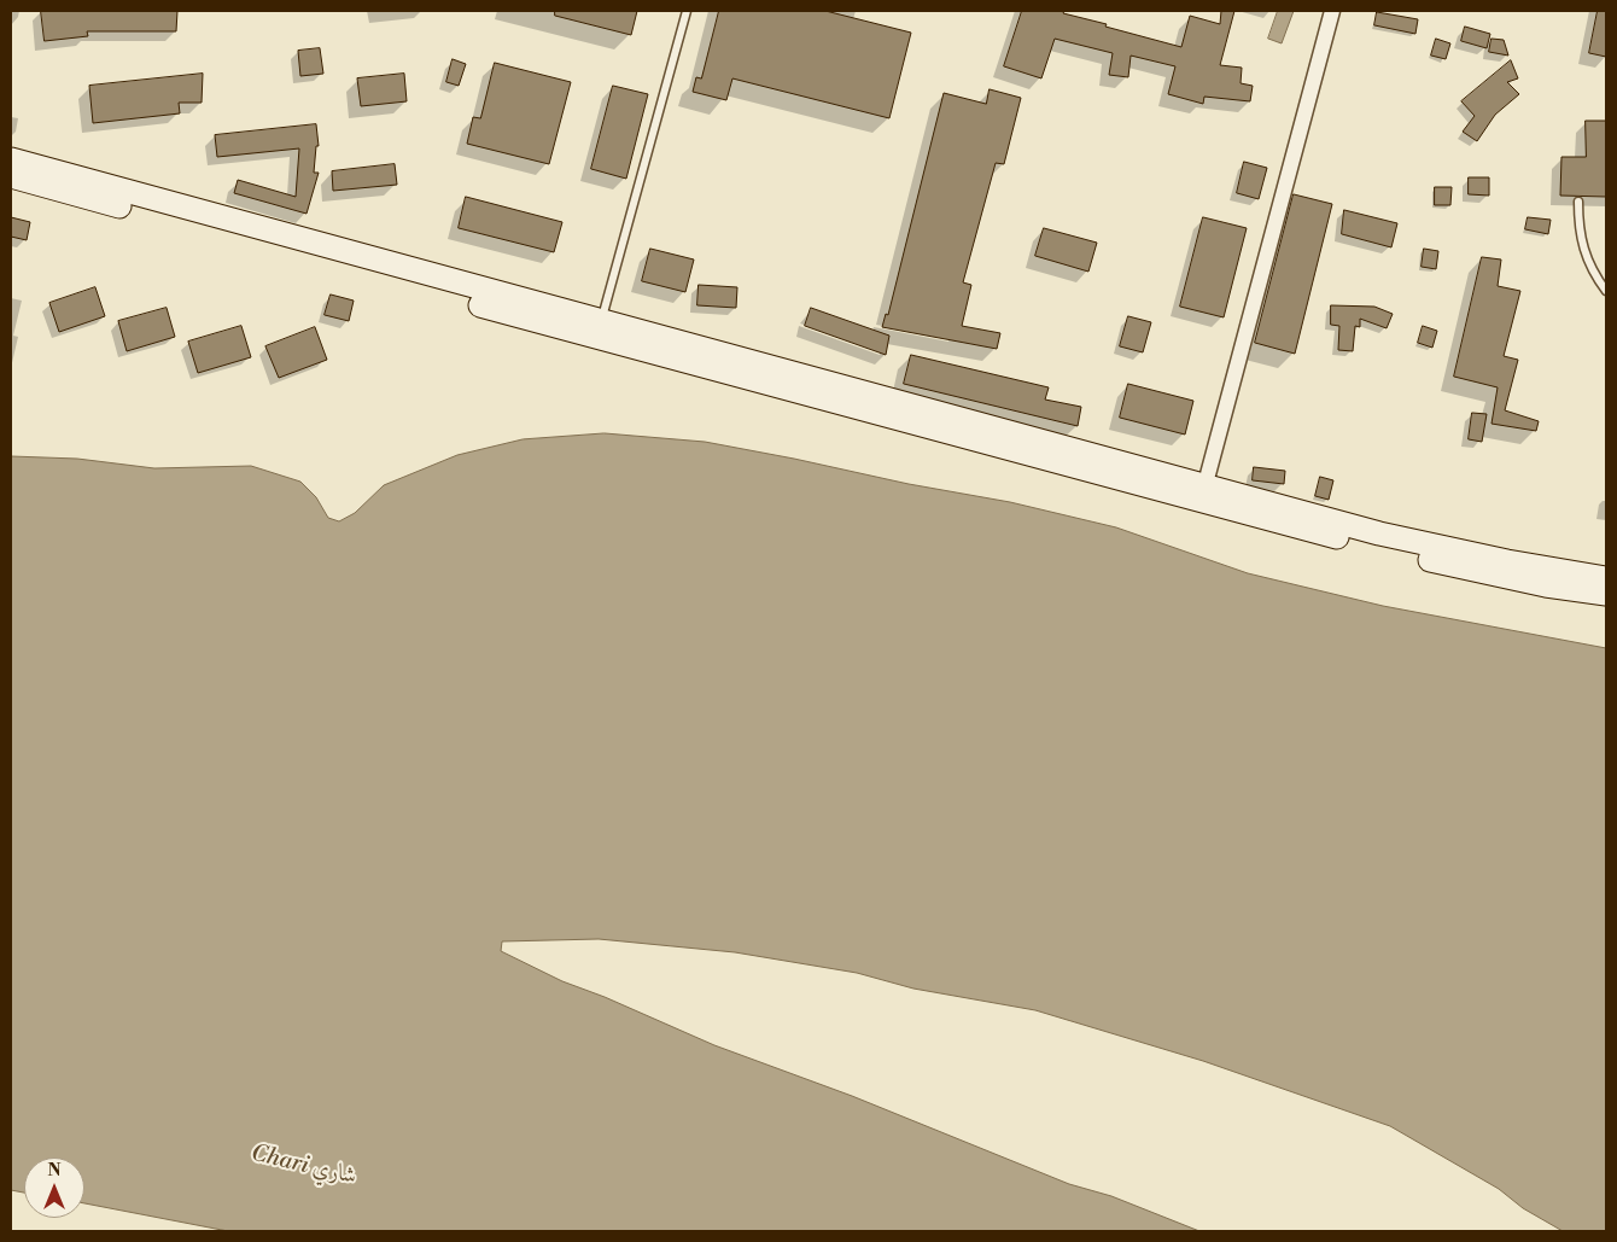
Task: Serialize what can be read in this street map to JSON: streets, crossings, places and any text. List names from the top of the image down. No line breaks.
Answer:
{"water":["Chari شاري"],"north":"top"}
